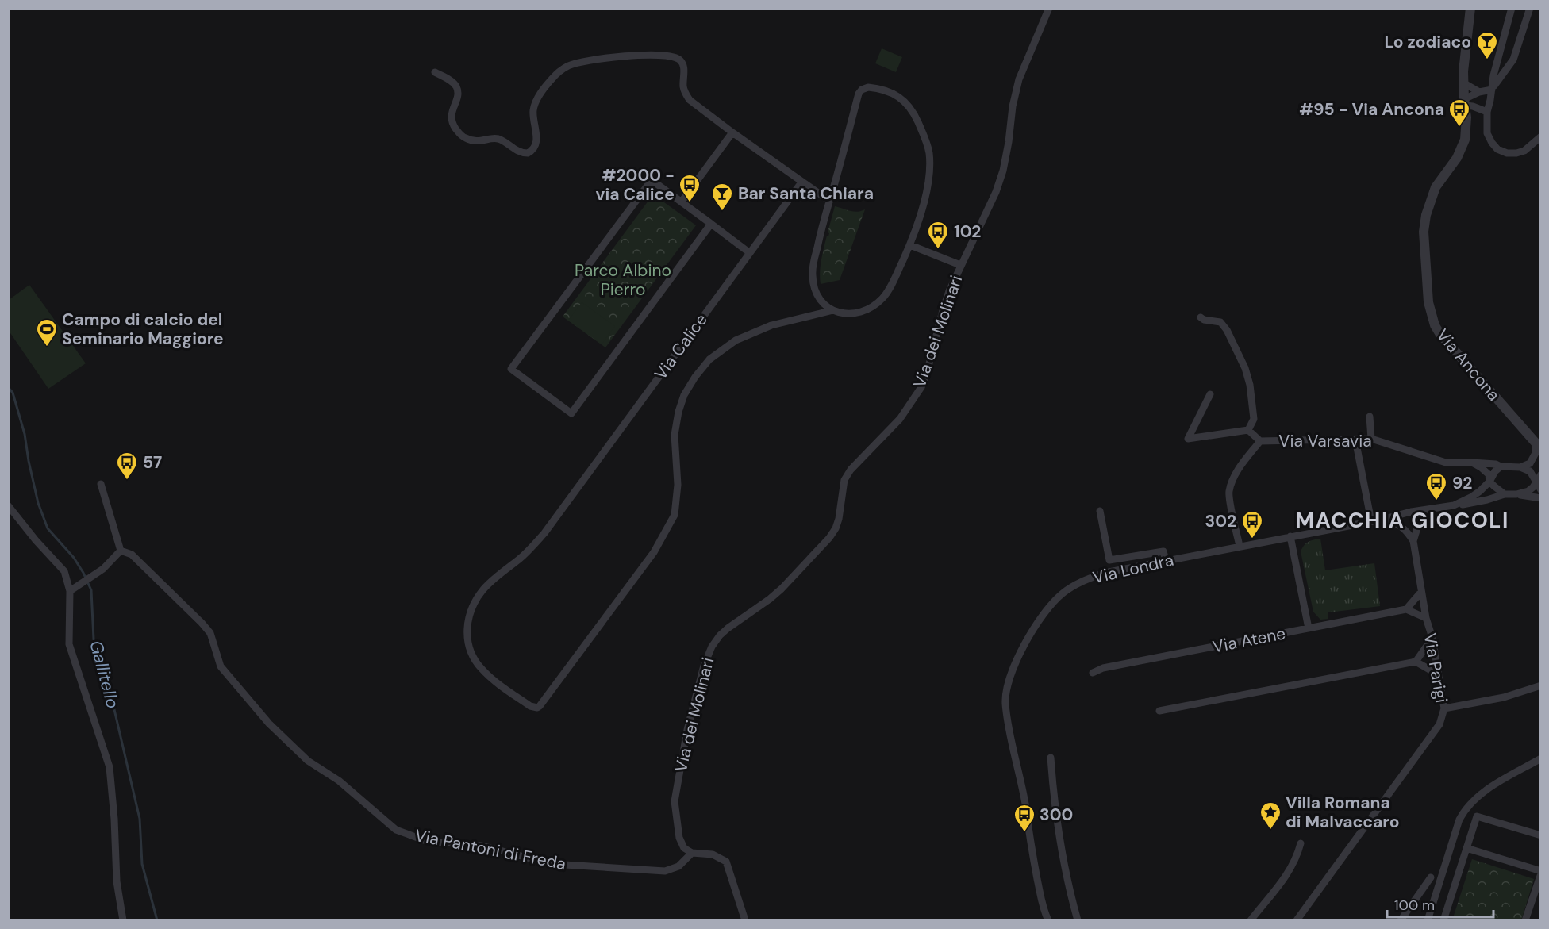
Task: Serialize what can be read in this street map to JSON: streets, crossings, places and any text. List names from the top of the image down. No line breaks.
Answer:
{"streets":{"street":["Via dei Molinari","Via Calice","Via Ancona","Via Varsavia","Via Londra","Via Atene","Via Parigi","Via Pantoni di Freda"]},"crossings":[["Via dei Molinari","Via Pantoni di Freda"]],"districts":["MACCHIA GIOCOLI"],"water":["Gallitello"],"parks":["Parco Albino Pierro"],"places":{"bar":["Lo zodiaco","Bar Santa Chiara"],"bus stop":["#95 - Via Ancona","#2000 - via Calice","102","57","92","302","300"],"sports":["Campo di calcio del Seminario Maggiore"],"place":["Villa Romana di Malvaccaro"]},"scale_bar":"100 m"}
